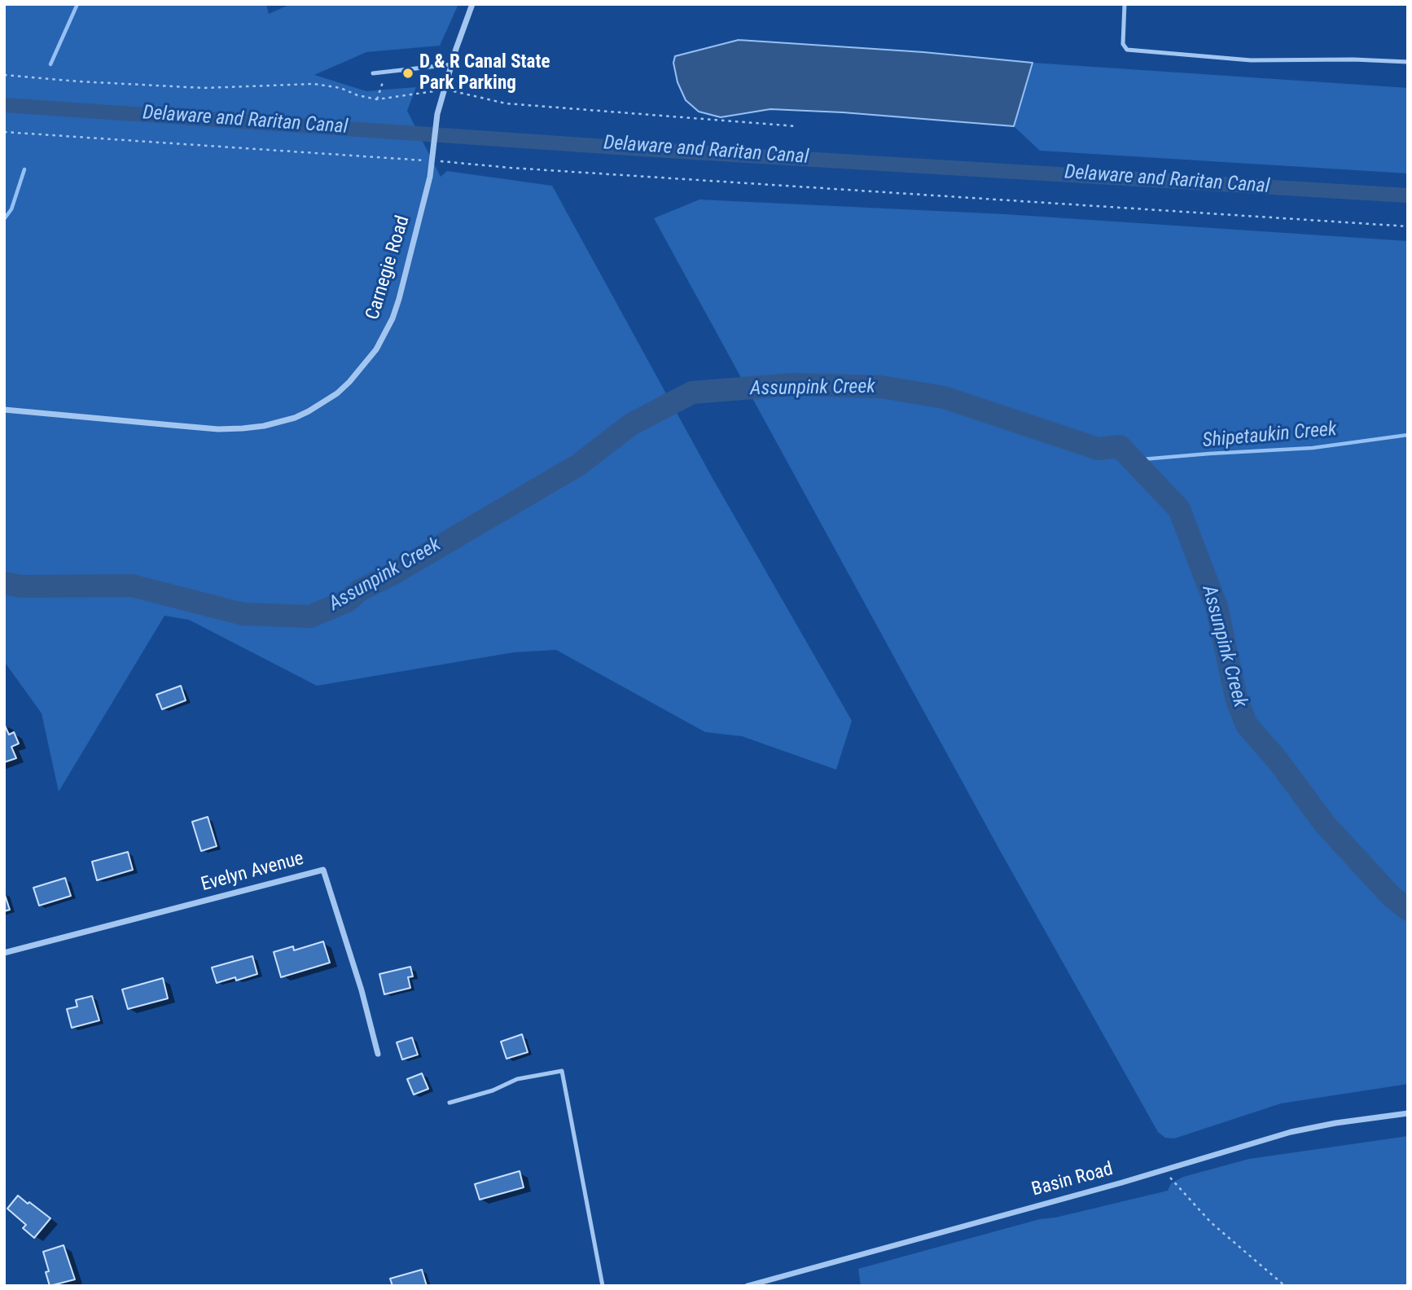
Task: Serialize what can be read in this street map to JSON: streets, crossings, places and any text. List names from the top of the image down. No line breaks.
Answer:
{"streets":{"street":["Carnegie Road","Evelyn Avenue","Basin Road"]},"water":["Delaware and Raritan Canal","Assunpink Creek","Shipetaukin Creek"],"places":["D & R Canal State Park Parking"]}
